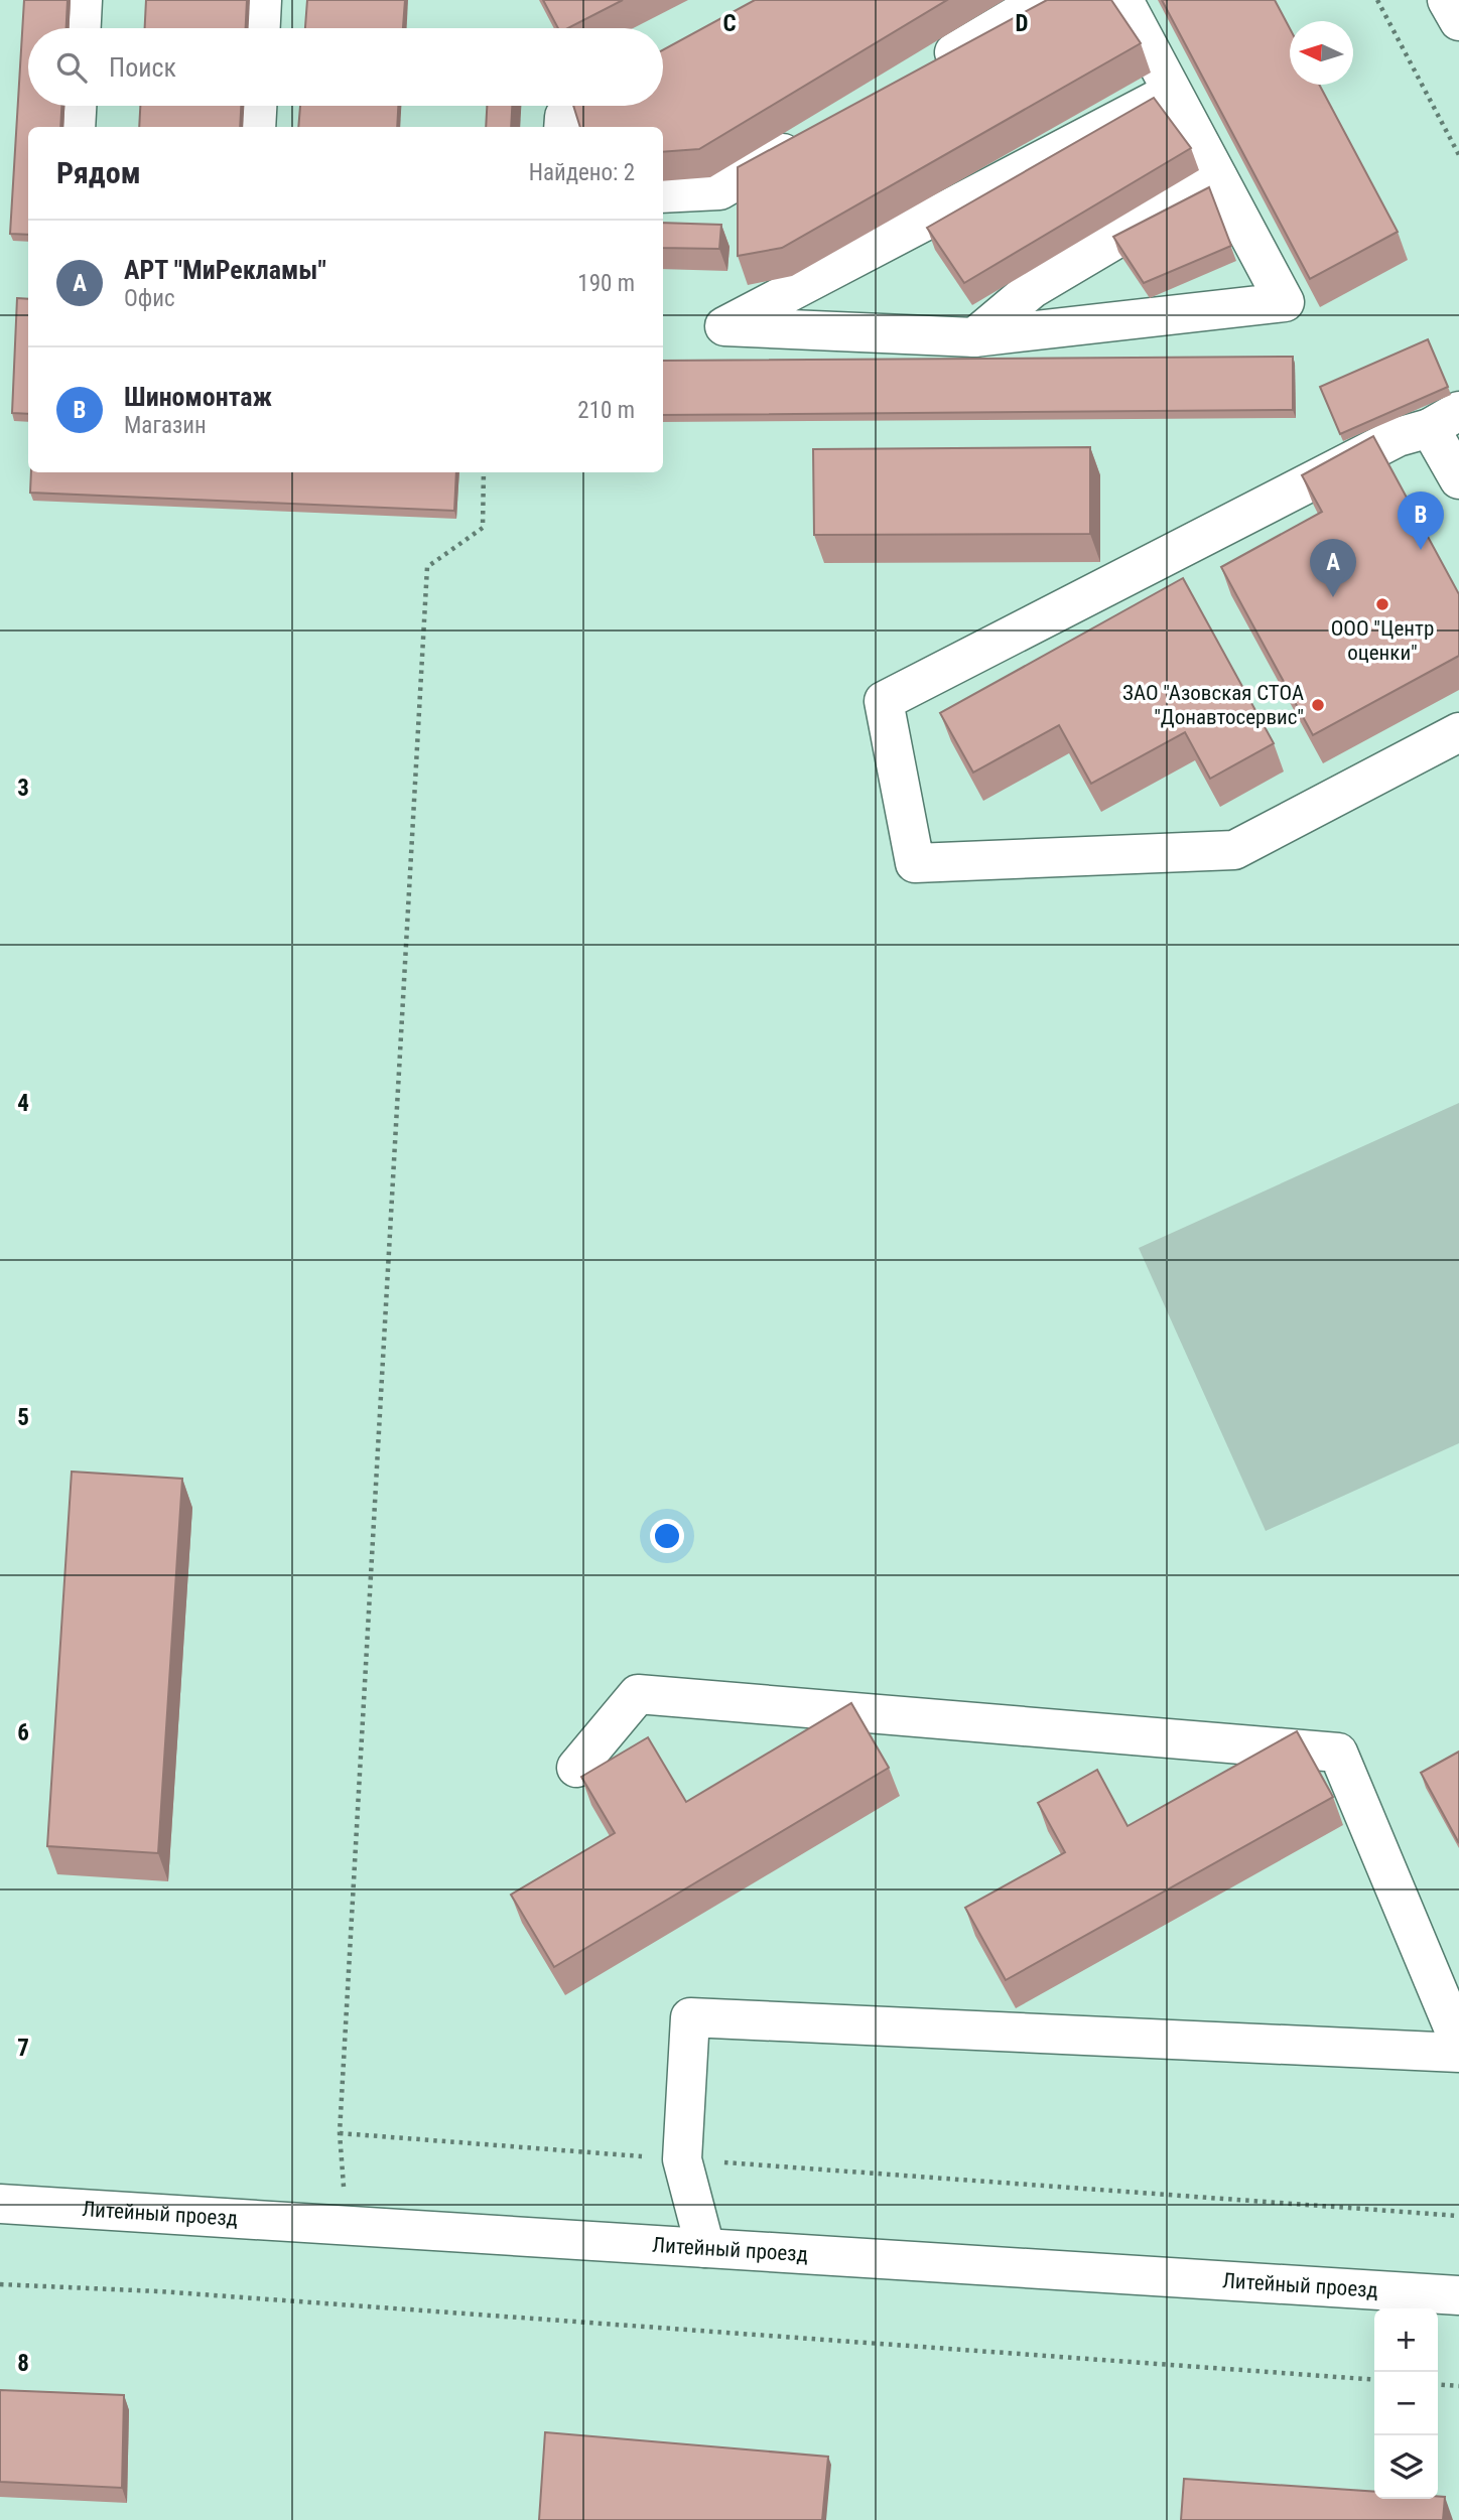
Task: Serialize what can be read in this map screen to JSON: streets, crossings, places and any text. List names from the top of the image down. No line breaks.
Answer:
{"streets":{"main road":["Литейный проезд"]},"places":["ООО \"Центр оценки\"","ЗАО \"Азовская СТОА \"Донавтосервис\""],"north":"left","page":{"search":"Поиск","heading":["Рядом","Найдено: 2"],"list":[{"mark":"A","name":"АРТ \"МиРекламы\"","note":"Офис","value":"190 m"},{"mark":"B","name":"Шиномонтаж","note":"Магазин","value":"210 m"}],"pins":["B","A"],"map_buttons":["+","−"]},"grid":{"columns":["C","D"],"rows":["3","4","5","6","7","8"]}}
